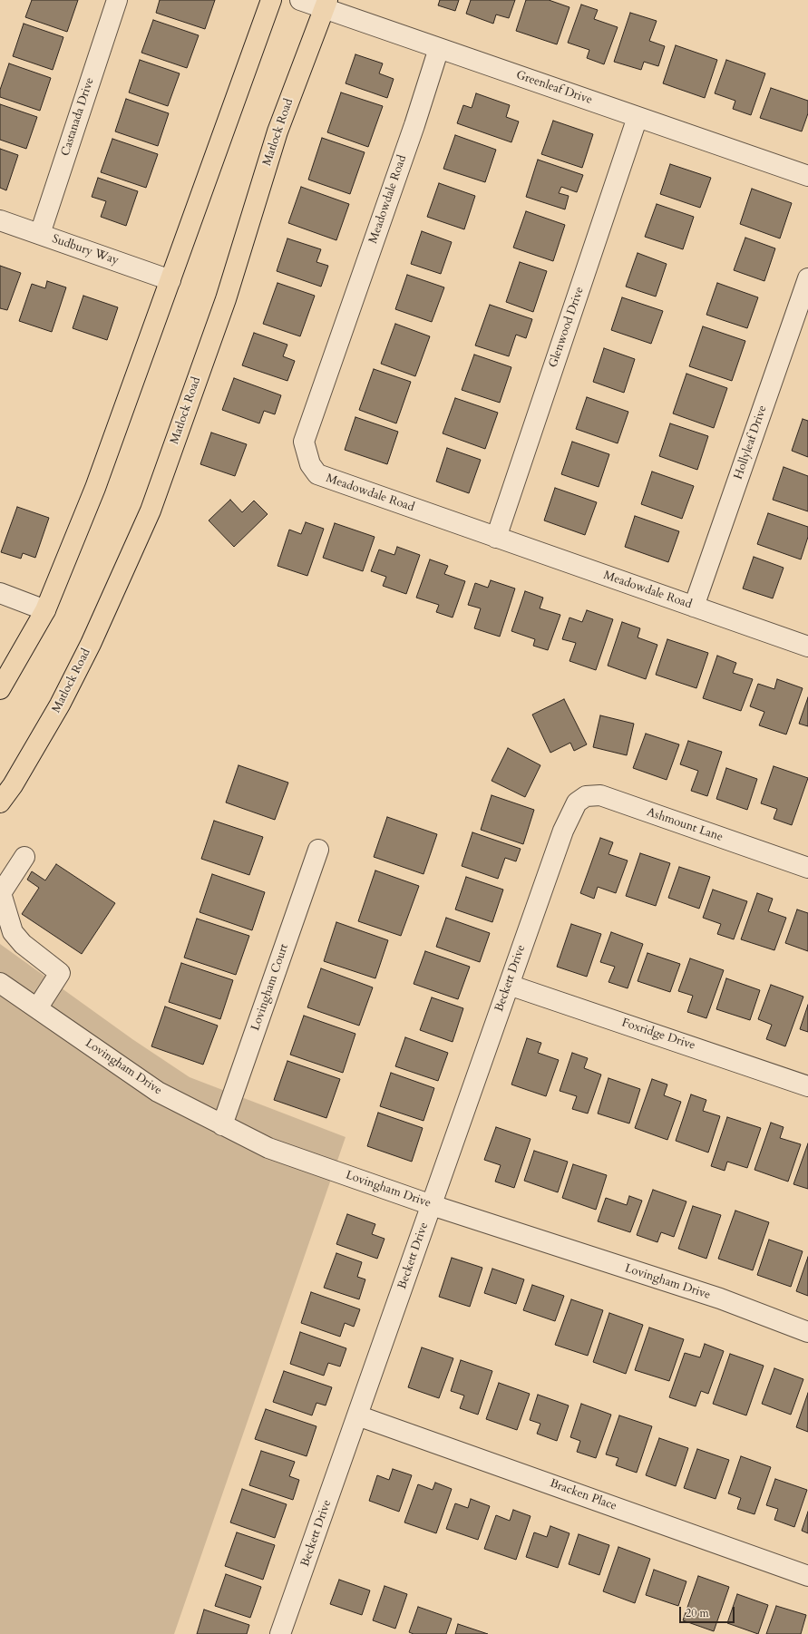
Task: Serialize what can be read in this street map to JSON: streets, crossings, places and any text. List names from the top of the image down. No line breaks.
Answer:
{"streets":{"main road":["Matlock Road"],"street":["Greenleaf Drive","Castanada Drive","Meadowdale Road","Sudbury Way","Glenwood Drive","Hollyleaf Drive","Ashmount Lane","Beckett Drive","Lovingham Court","Foxridge Drive","Lovingham Drive","Bracken Place"]},"crossings":[["Greenleaf Drive","Matlock Road"],["Greenleaf Drive","Meadowdale Road"],["Greenleaf Drive","Glenwood Drive"],["Castanada Drive","Sudbury Way"],["Meadowdale Road","Glenwood Drive"],["Meadowdale Road","Hollyleaf Drive"],["Ashmount Lane","Beckett Drive"],["Beckett Drive","Foxridge Drive"],["Beckett Drive","Lovingham Drive"],["Beckett Drive","Bracken Place"],["Lovingham Court","Lovingham Drive"]],"scale_bar":"20 m"}
